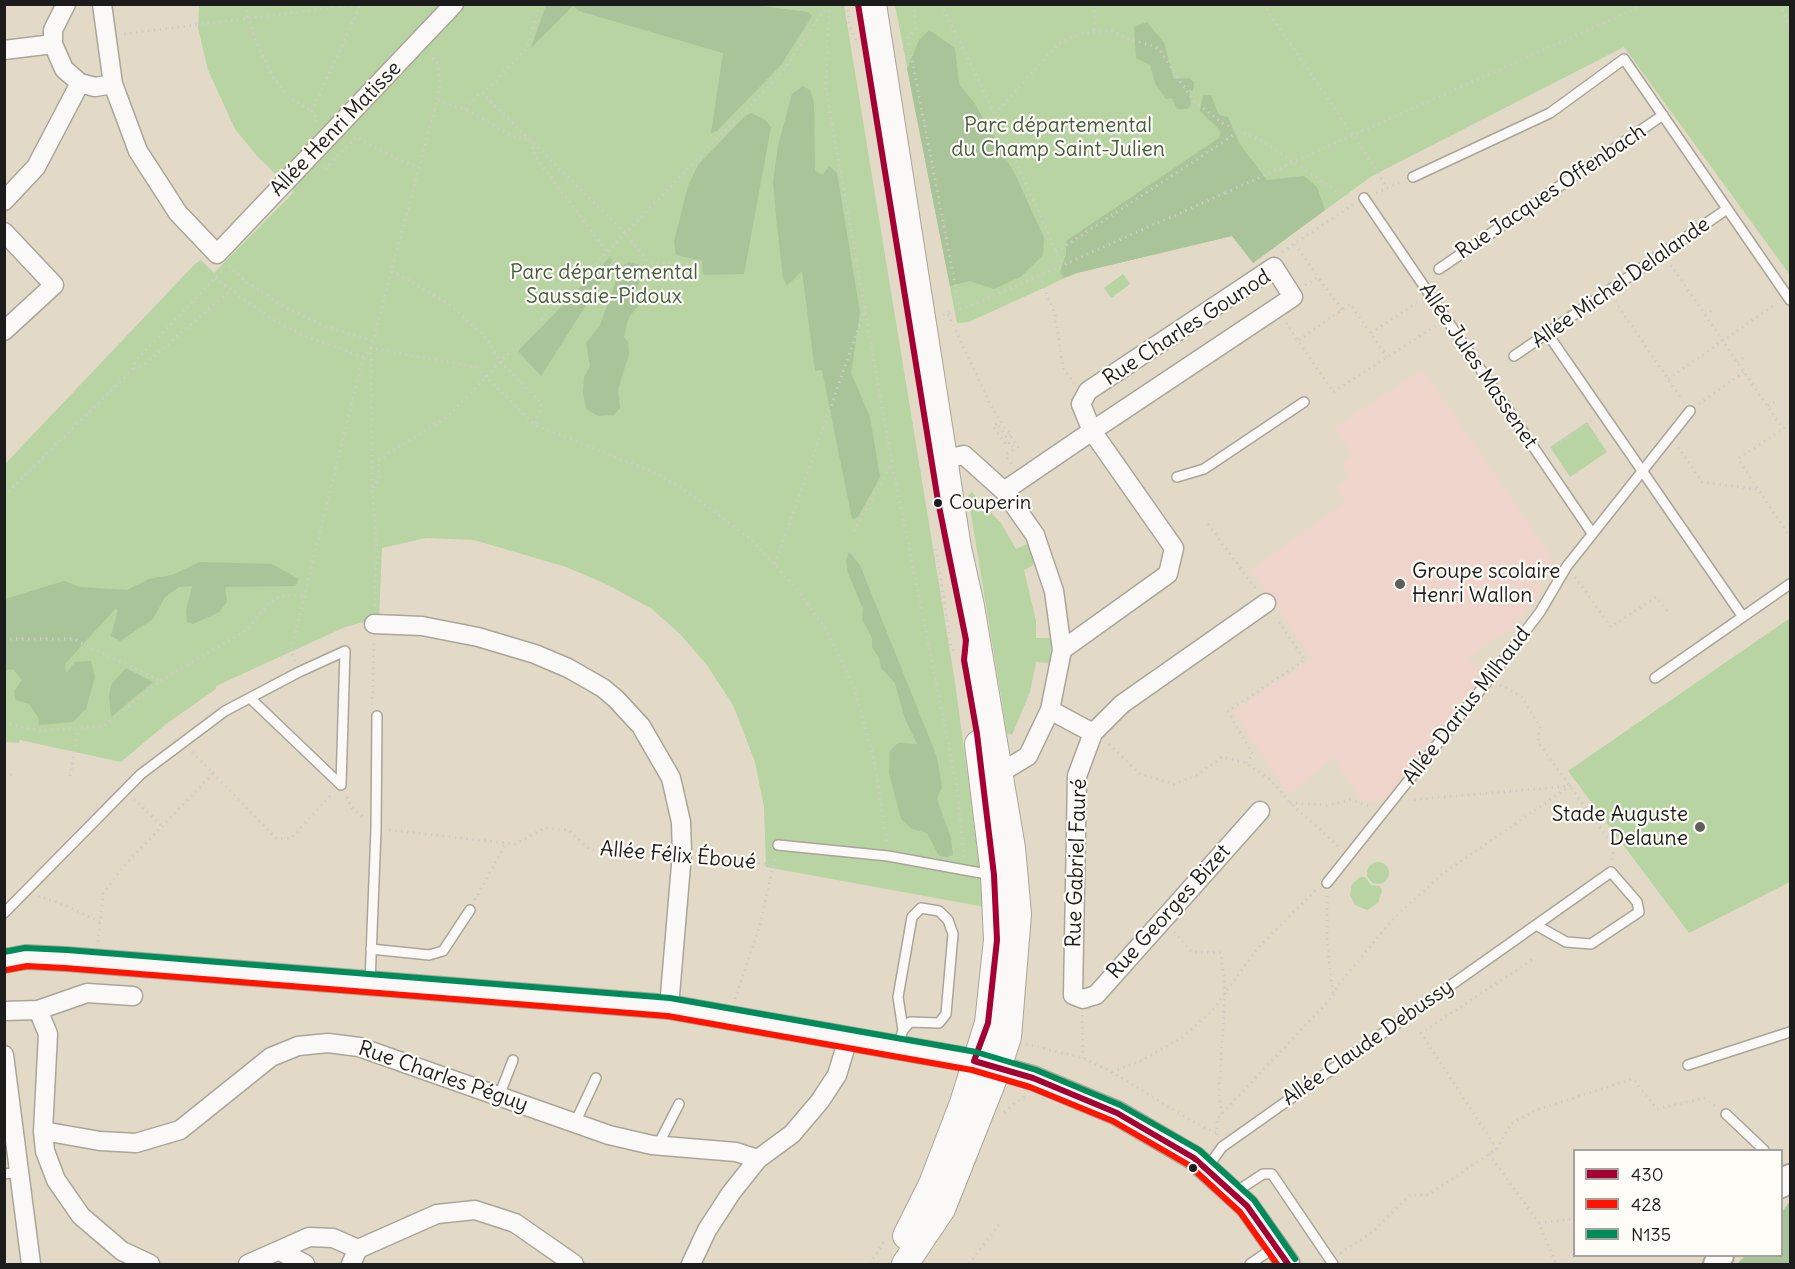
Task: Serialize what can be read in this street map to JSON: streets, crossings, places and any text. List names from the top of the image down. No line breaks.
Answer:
{"streets":{"street":["Allée Henri Matisse","Rue Charles Gounod","Rue Gabriel Fauré","Rue Georges Bizet","Rue Charles Péguy"],"lane":["Rue Jacques Offenbach","Allée Michel Delalande","Allée Jules Massenet","Allée Darius Milhaud","Allée Claude Debussy"],"path":["Allée Félix Éboué"]},"crossings":[["Allée Jules Massenet","Allée Darius Milhaud"],["Rue Gabriel Fauré","Rue Georges Bizet"]],"parks":["Parc départemental du Champ Saint-Julien","Parc départemental Saussaie-Pidoux"],"places":["Couperin","Groupe scolaire Henri Wallon","Stade Auguste Delaune"],"lines":["transit line 430","transit line N135","transit line 428"],"legend":["430","428","N135"]}
